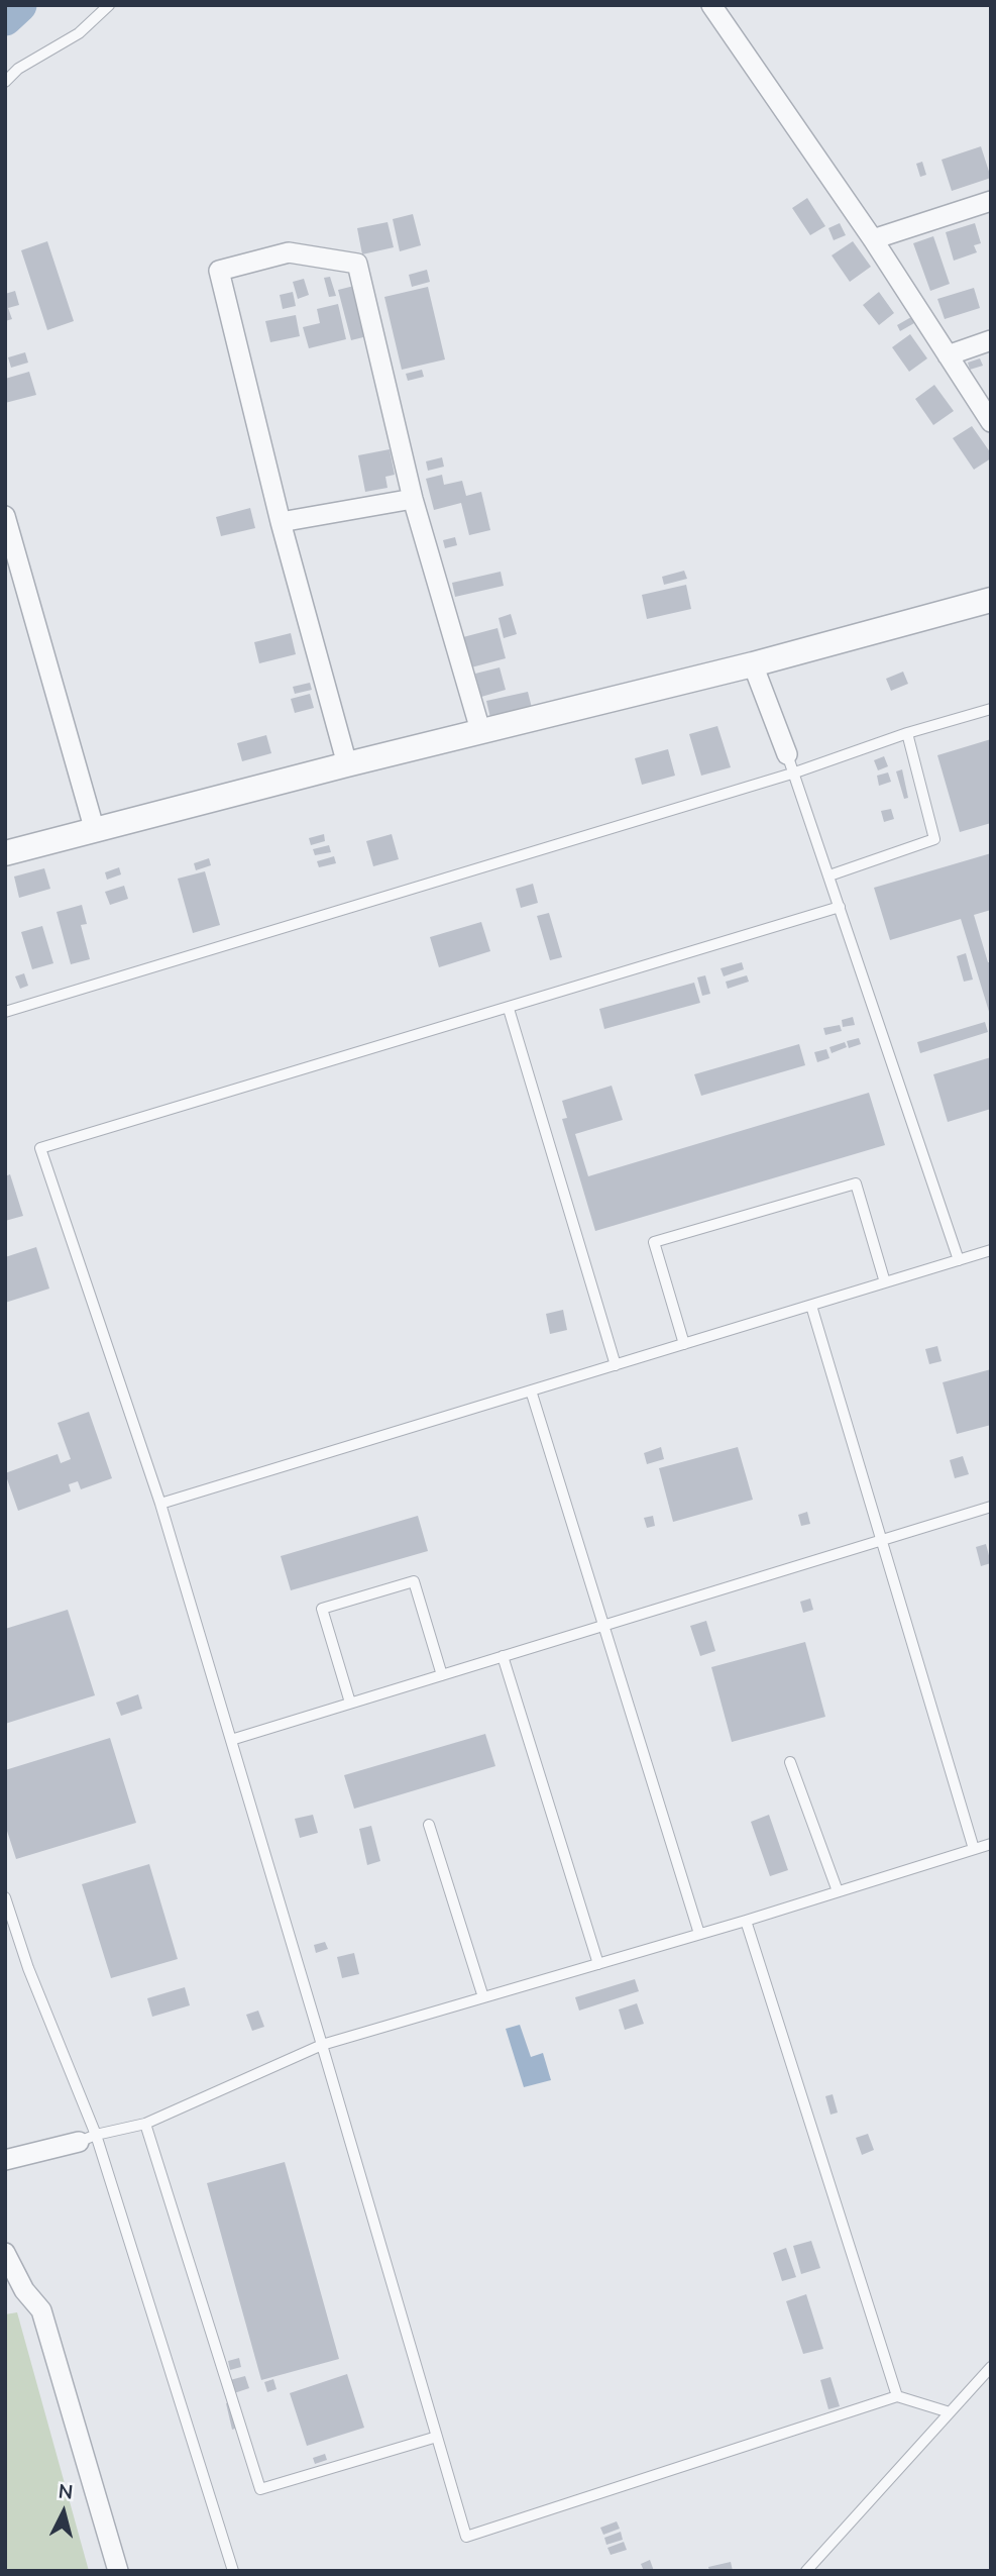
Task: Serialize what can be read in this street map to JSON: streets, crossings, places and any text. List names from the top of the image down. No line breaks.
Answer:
{"north":"top"}
